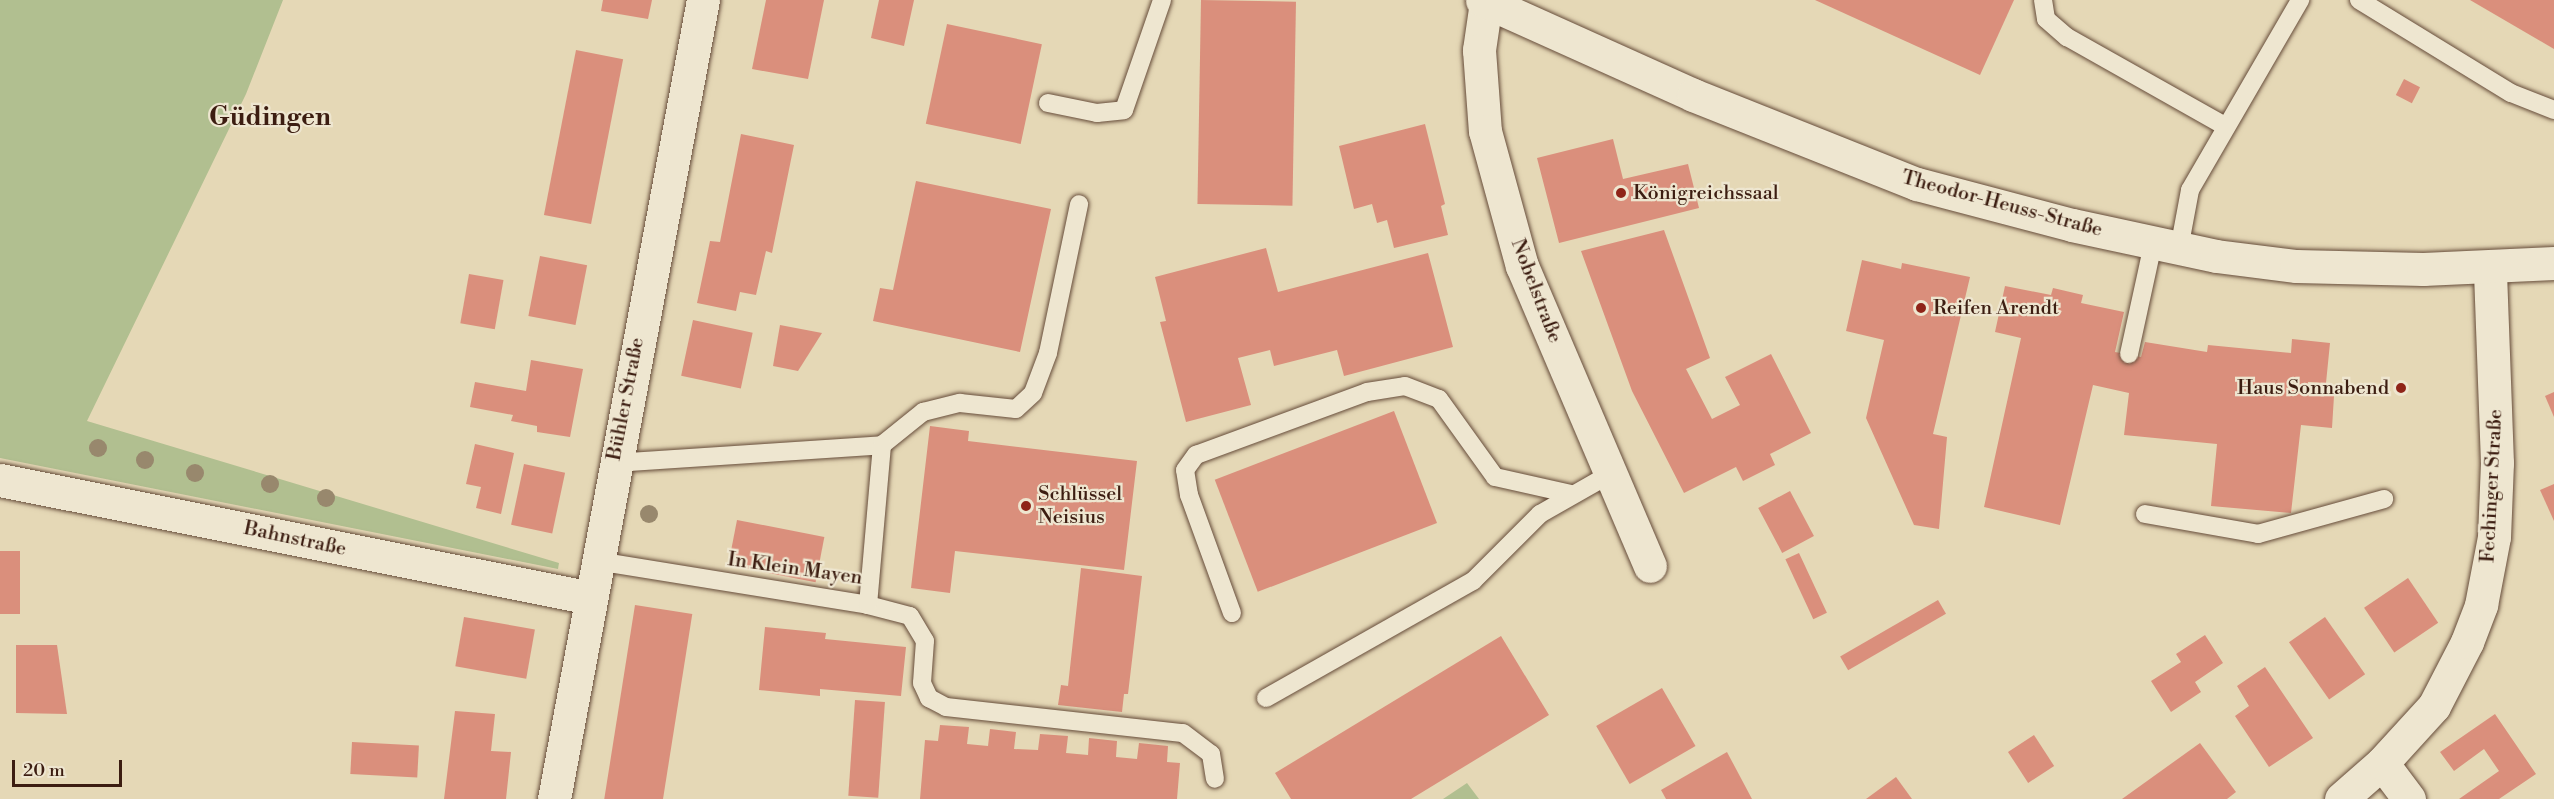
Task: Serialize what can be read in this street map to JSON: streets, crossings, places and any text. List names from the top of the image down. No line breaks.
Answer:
{"streets":{"street":["Theodor-Heuss-Straße","Nobelstraße","Bühler Straße","Fechinger Straße","Bahnstraße"],"lane":["In Klein Mayen"]},"crossings":[["Theodor-Heuss-Straße","Nobelstraße"],["Theodor-Heuss-Straße","Fechinger Straße"],["Bühler Straße","Bahnstraße"],["Bühler Straße","In Klein Mayen"]],"districts":["Güdingen"],"places":["Königreichssaal","Reifen Arendt","Haus Sonnabend","Schlüssel Neisius"],"scale_bar":"20 m"}
